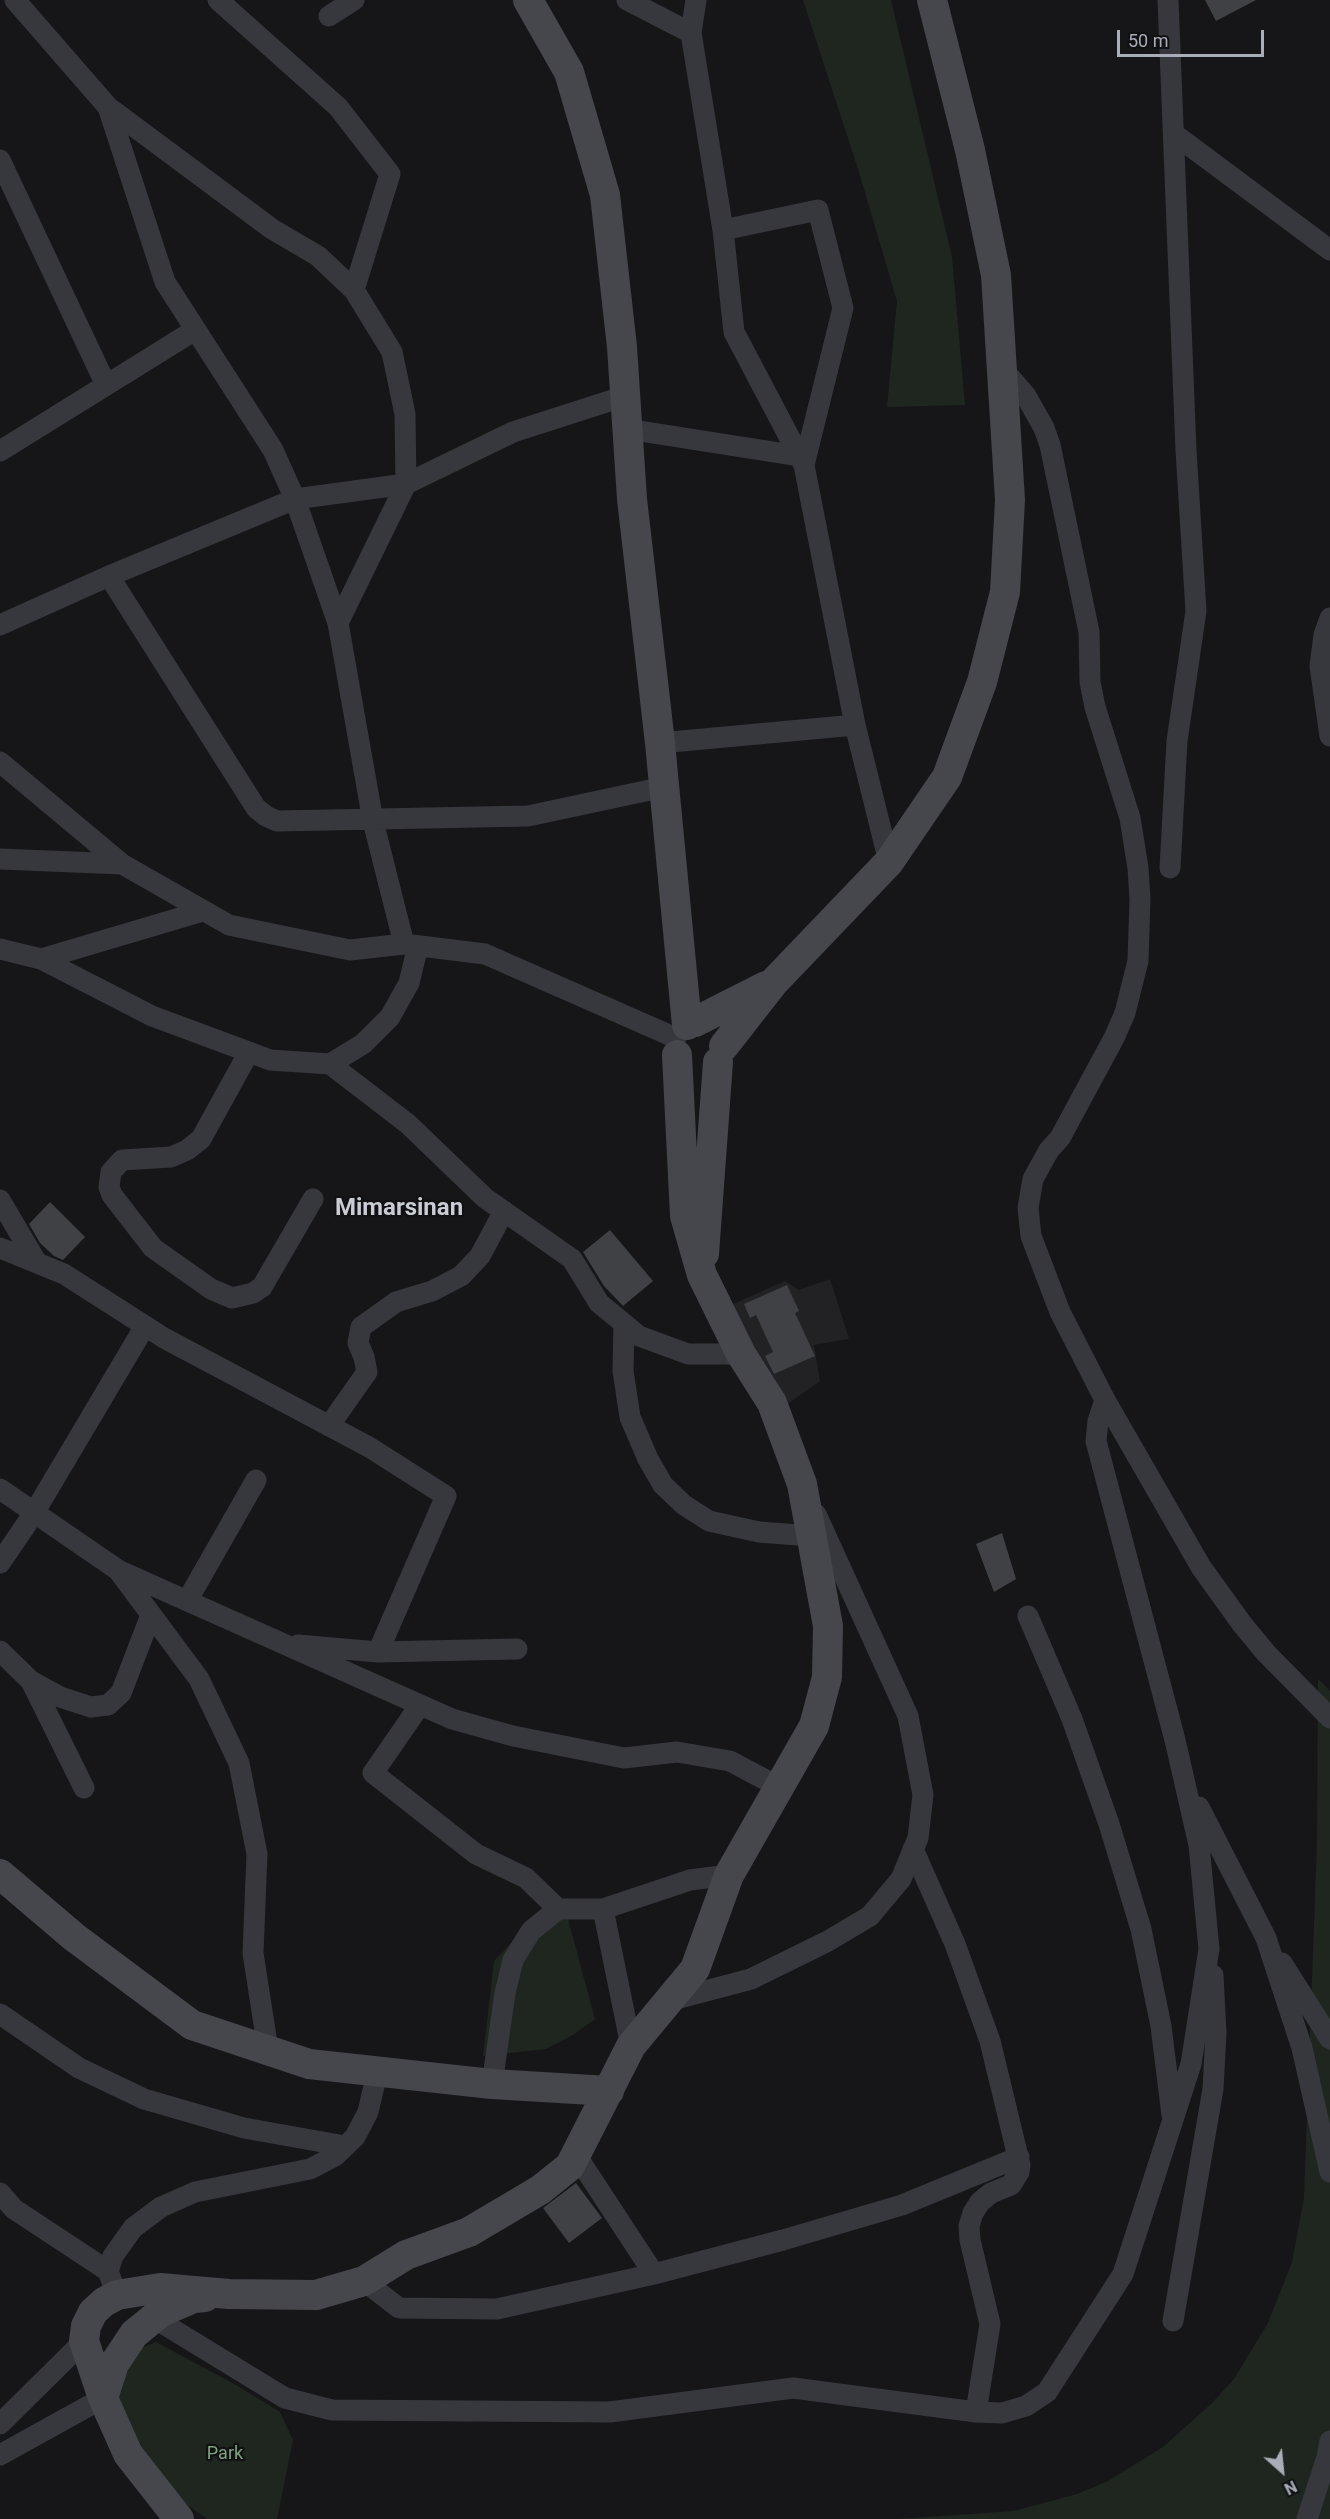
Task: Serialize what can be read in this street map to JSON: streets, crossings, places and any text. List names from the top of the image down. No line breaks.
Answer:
{"districts":["Mimarsinan"],"parks":["Park"],"scale_bar":"50 m","north":"bottom right"}
